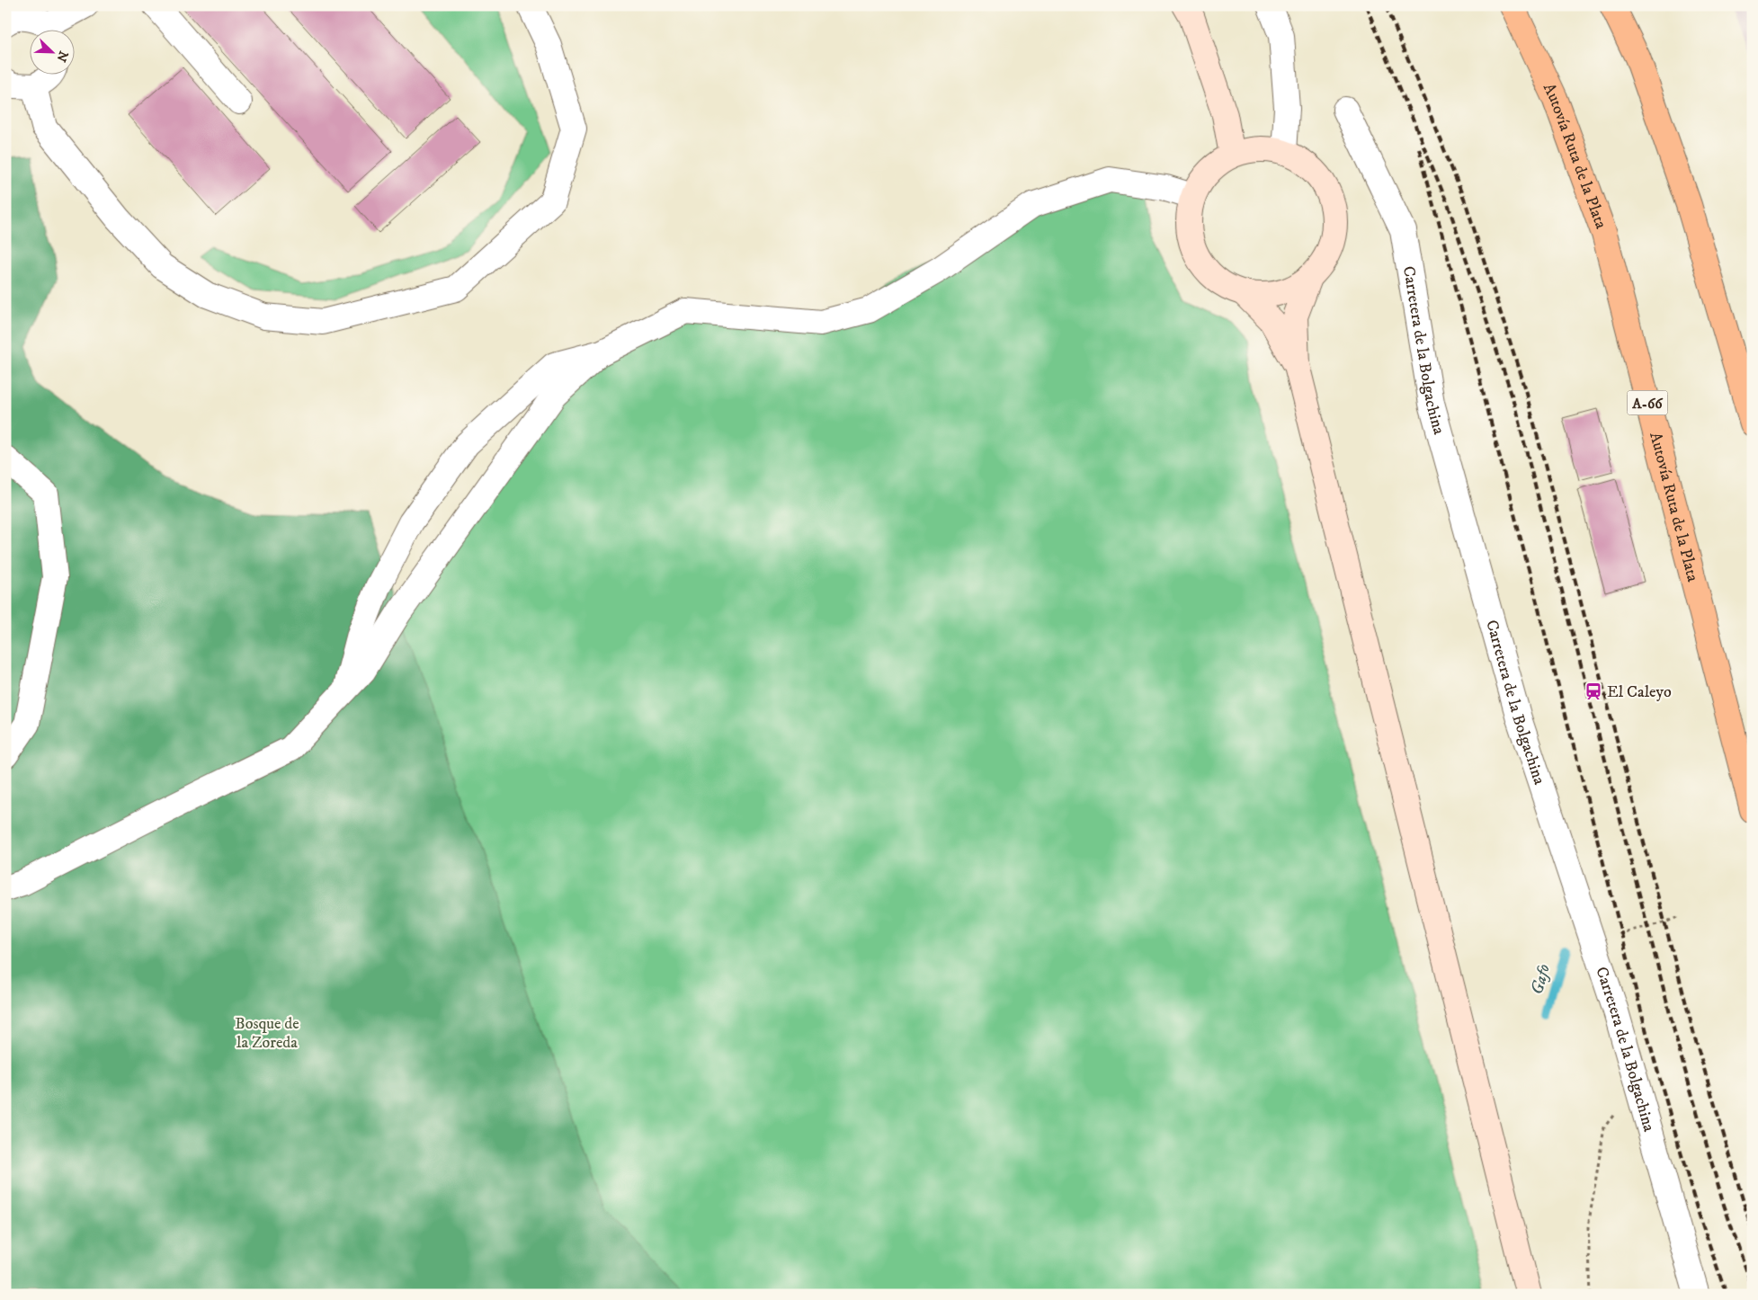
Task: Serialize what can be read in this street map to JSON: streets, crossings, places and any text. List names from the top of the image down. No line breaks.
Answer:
{"streets":{"highway":["Autovía Ruta de la Plata","A-66"],"street":["Carretera de la Bolgachina"]},"water":["Gafo"],"parks":["Bosque de la Zoreda"],"places":{"station":["El Caleyo"]},"north":"bottom right"}
